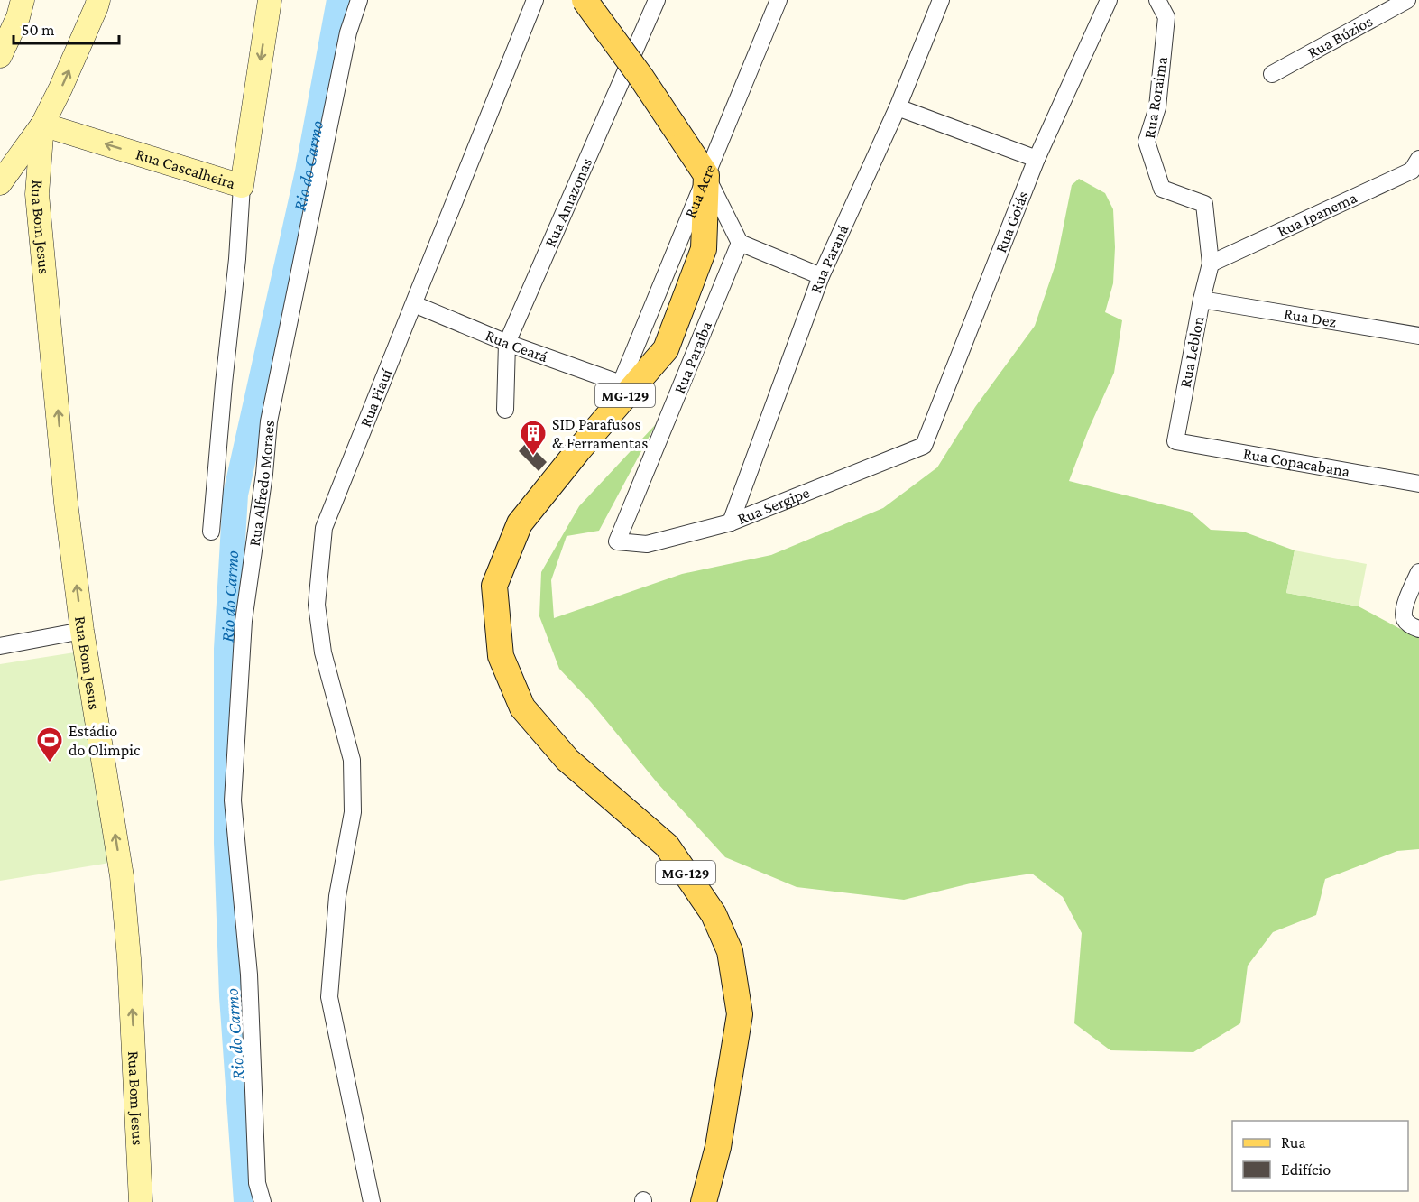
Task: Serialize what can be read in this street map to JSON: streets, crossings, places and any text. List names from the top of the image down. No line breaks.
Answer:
{"streets":{"main road":["MG-129"],"street":["Rua Búzios","Rua Roraima","Rua Cascalheira","Rua Acre","Rua Amazonas","Rua Ipanema","Rua Goiás","Rua Bom Jesus","Rua Paraná","Rua Dez","Rua Ceará","Rua Leblon","Rua Paraíba","Rua Piauí","Rua Copacabana","Rua Alfredo Moraes","Rua Sergipe"]},"crossings":[["Rua Roraima","Rua Ipanema"],["Rua Roraima","Rua Leblon"],["Rua Cascalheira","Rua Bom Jesus"],["Rua Acre","Rua Ceará"],["Rua Acre","MG-129"],["Rua Amazonas","Rua Ceará"],["Rua Ipanema","Rua Leblon"],["Rua Goiás","Rua Sergipe"],["Rua Paraná","Rua Sergipe"],["Rua Dez","Rua Leblon"],["Rua Ceará","Rua Piauí"],["Rua Leblon","Rua Copacabana"],["Rua Paraíba","Rua Sergipe"]],"water":["Rio do Carmo"],"places":{"building":["SID Parafusos & Ferramentas"],"sports":["Estádio do Olimpic"]},"legend":["Rua","Edifício"],"scale_bar":"50 m"}
